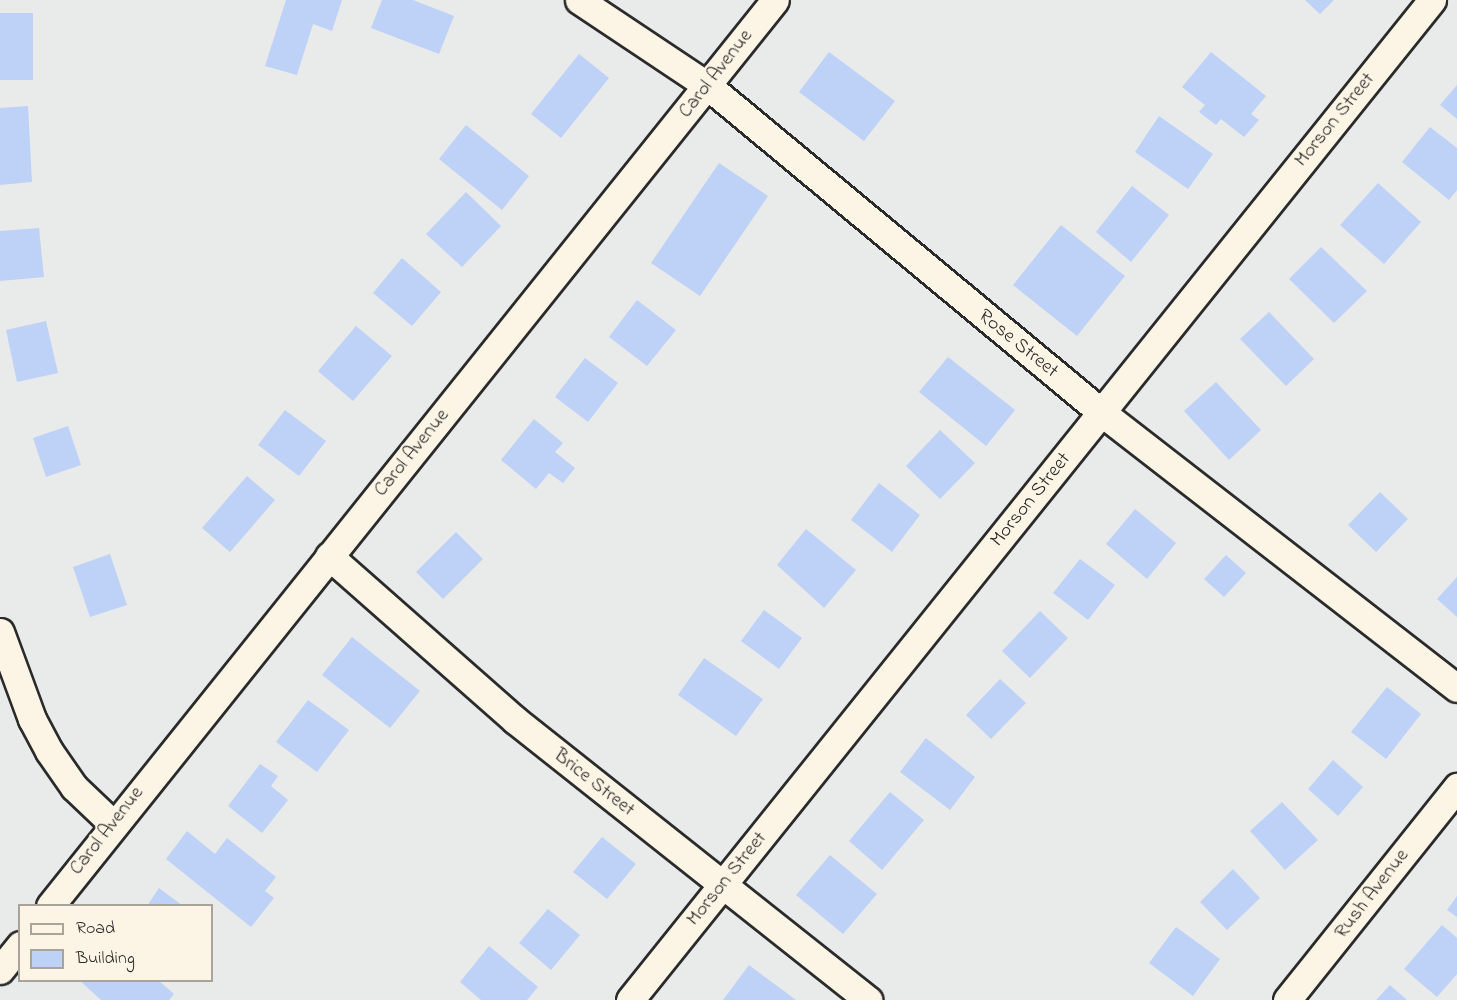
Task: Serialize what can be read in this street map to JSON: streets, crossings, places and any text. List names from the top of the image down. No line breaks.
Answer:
{"streets":{"street":["Carol Avenue","Morson Street","Rose Street","Brice Street","Rush Avenue"]},"crossings":[["Carol Avenue","Rose Street"],["Carol Avenue","Brice Street"],["Morson Street","Rose Street"],["Morson Street","Brice Street"]],"legend":["Road","Building"]}
